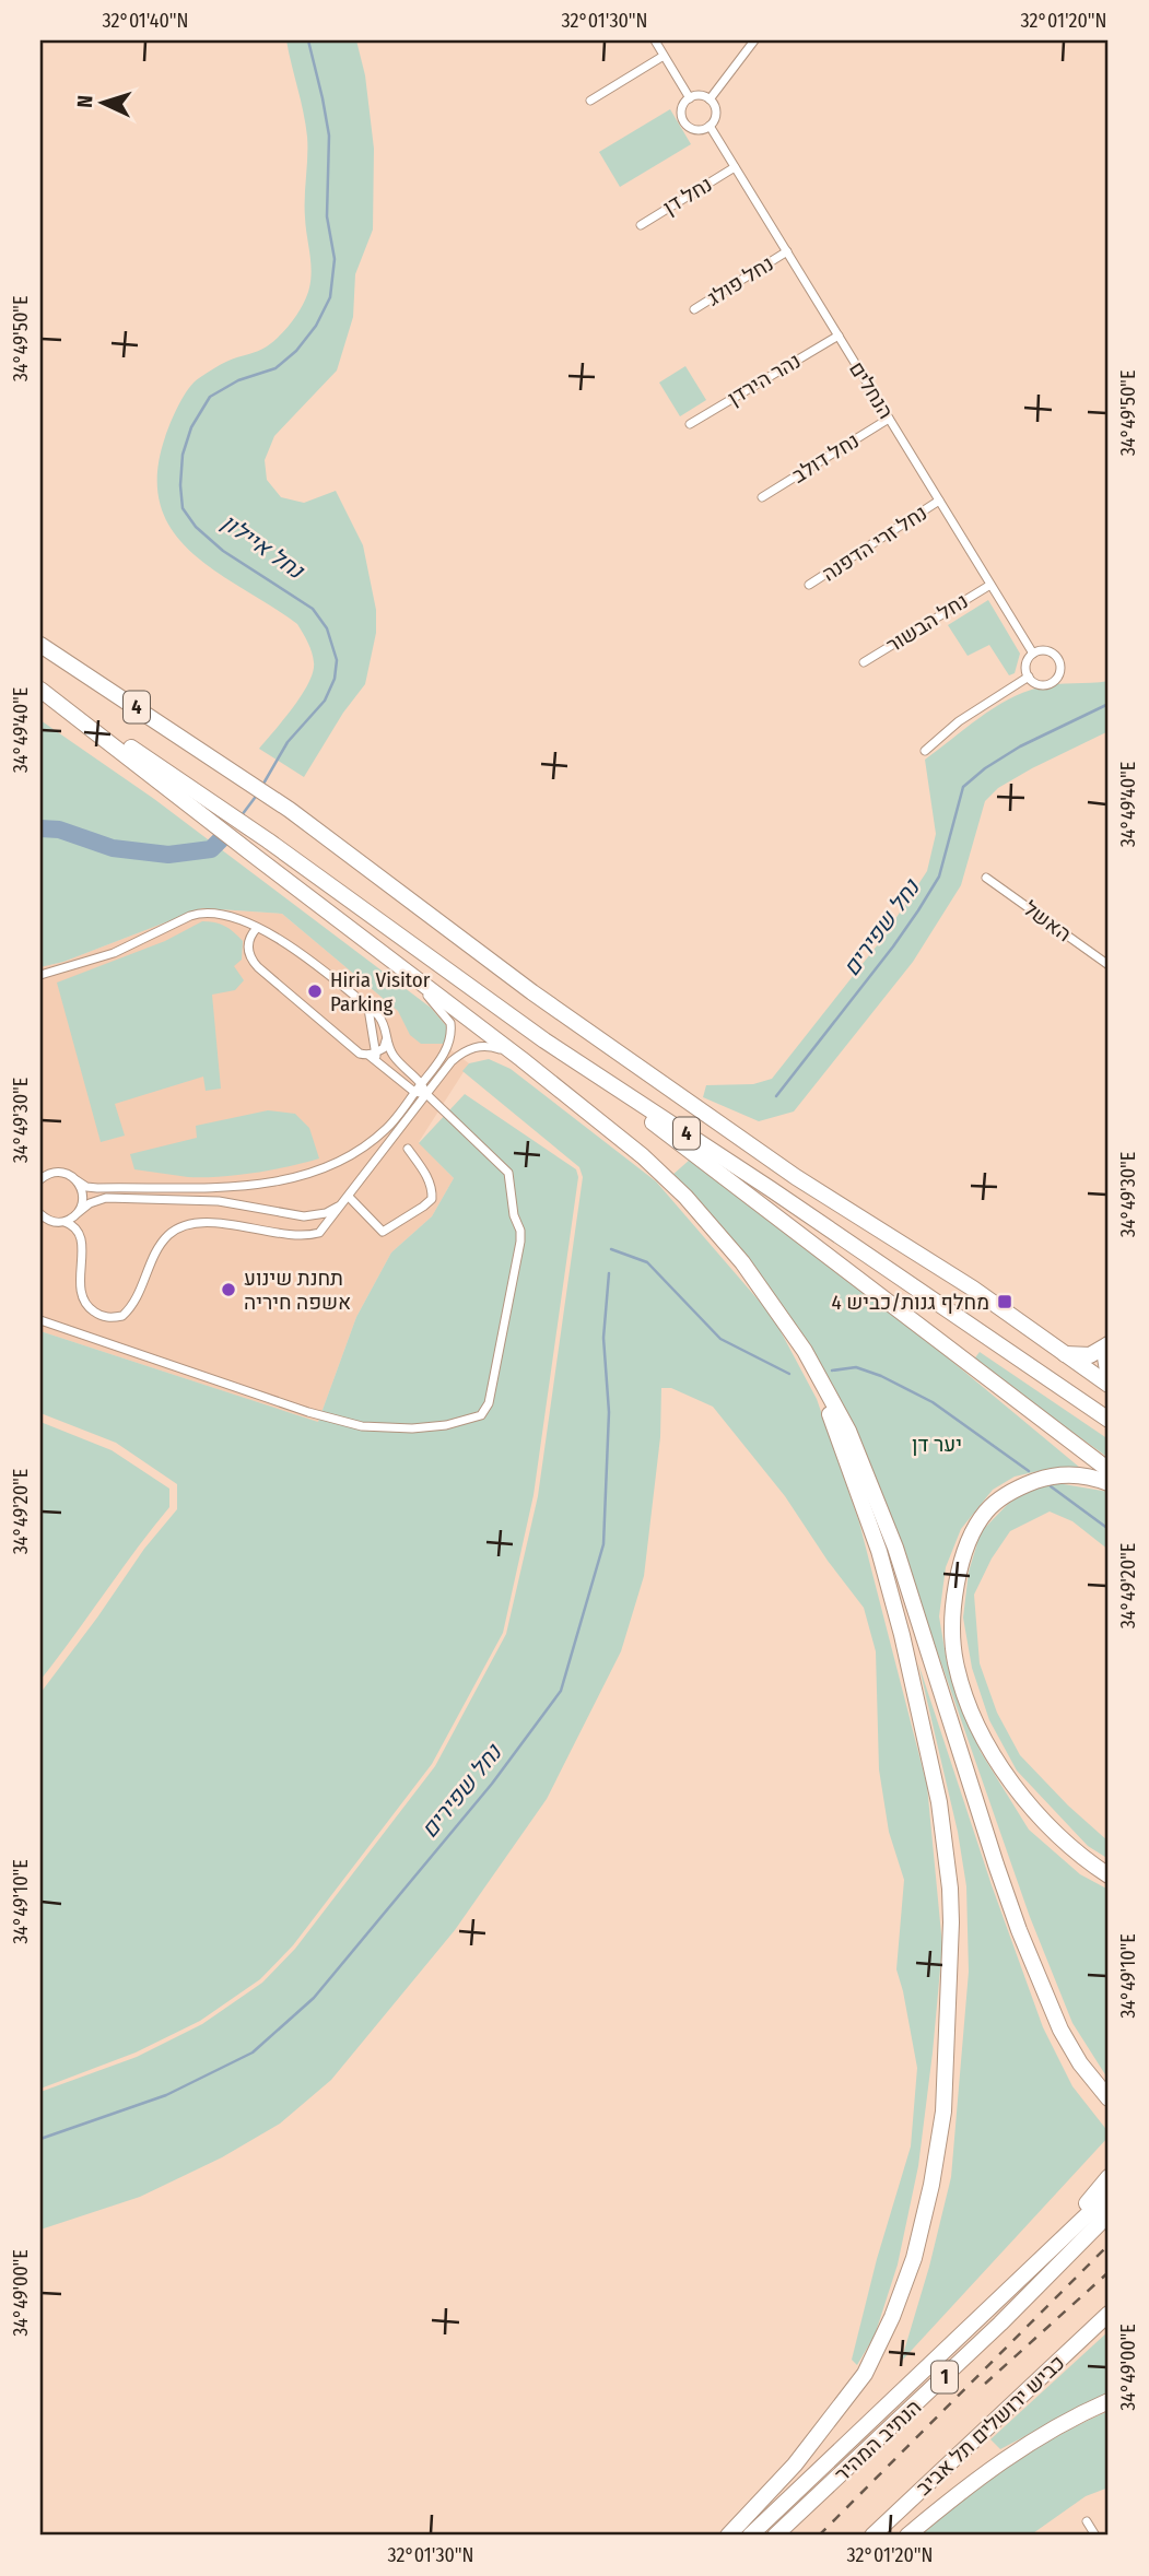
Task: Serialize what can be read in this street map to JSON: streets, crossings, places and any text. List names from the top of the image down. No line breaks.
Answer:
{"streets":{"highway":["4","1","כביש ירושלים תל אביב","הנתיב המהיר"],"street":["נחל דן","נחל פולג","נהר הירדן","הנחלים","נחל דולב","נחל זרי הדפנה","נחל הבשור","האשל"]},"crossings":[["נחל דן","הנחלים"],["נחל פולג","הנחלים"],["נהר הירדן","הנחלים"],["הנחלים","נחל דולב"],["הנחלים","נחל זרי הדפנה"],["הנחלים","נחל הבשור"]],"water":["נחל איילון","נחל שפירים"],"parks":["יער דן"],"places":{"other":["Hiria Visitor Parking","תחנת שינוע אשפה חיריה"],"transit":["מחלף גנות/כביש 4"]},"north":"left","coordinates":["32°01'40\"N","32°01'30\"N","32°01'20\"N","34°49'50\"E","34°49'40\"E","34°49'30\"E","34°49'20\"E","34°49'10\"E","34°49'00\"E"]}
